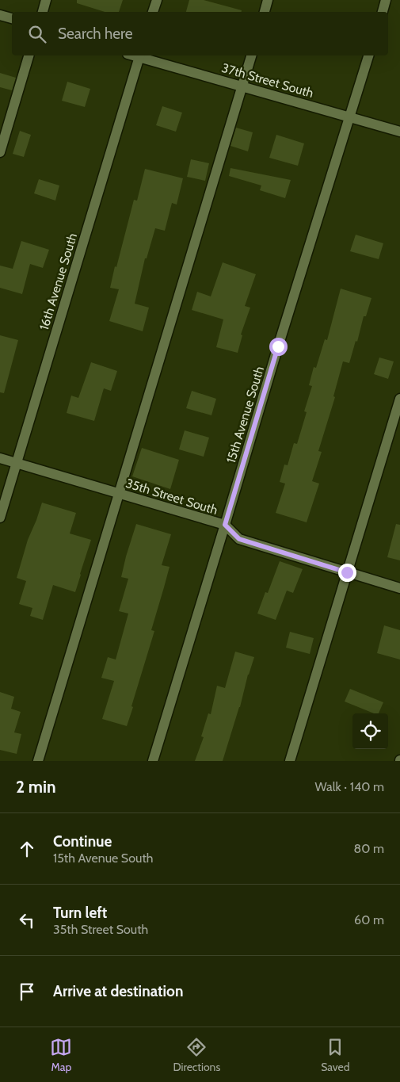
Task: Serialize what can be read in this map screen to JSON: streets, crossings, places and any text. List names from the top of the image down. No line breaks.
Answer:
{"streets":{"street":["37th Street South","16th Avenue South","15th Avenue South","35th Street South"]},"crossings":[["37th Street South","16th Avenue South"],["37th Street South","15th Avenue South"],["16th Avenue South","35th Street South"],["15th Avenue South","35th Street South"]],"page":{"search":"Search here","heading":["2 min","Walk · 140 m"],"list":[["Continue","15th Avenue South","80 m"],["Turn left","35th Street South","60 m"],"Arrive at destination"],"nav":["Map","Directions","Saved"]}}
